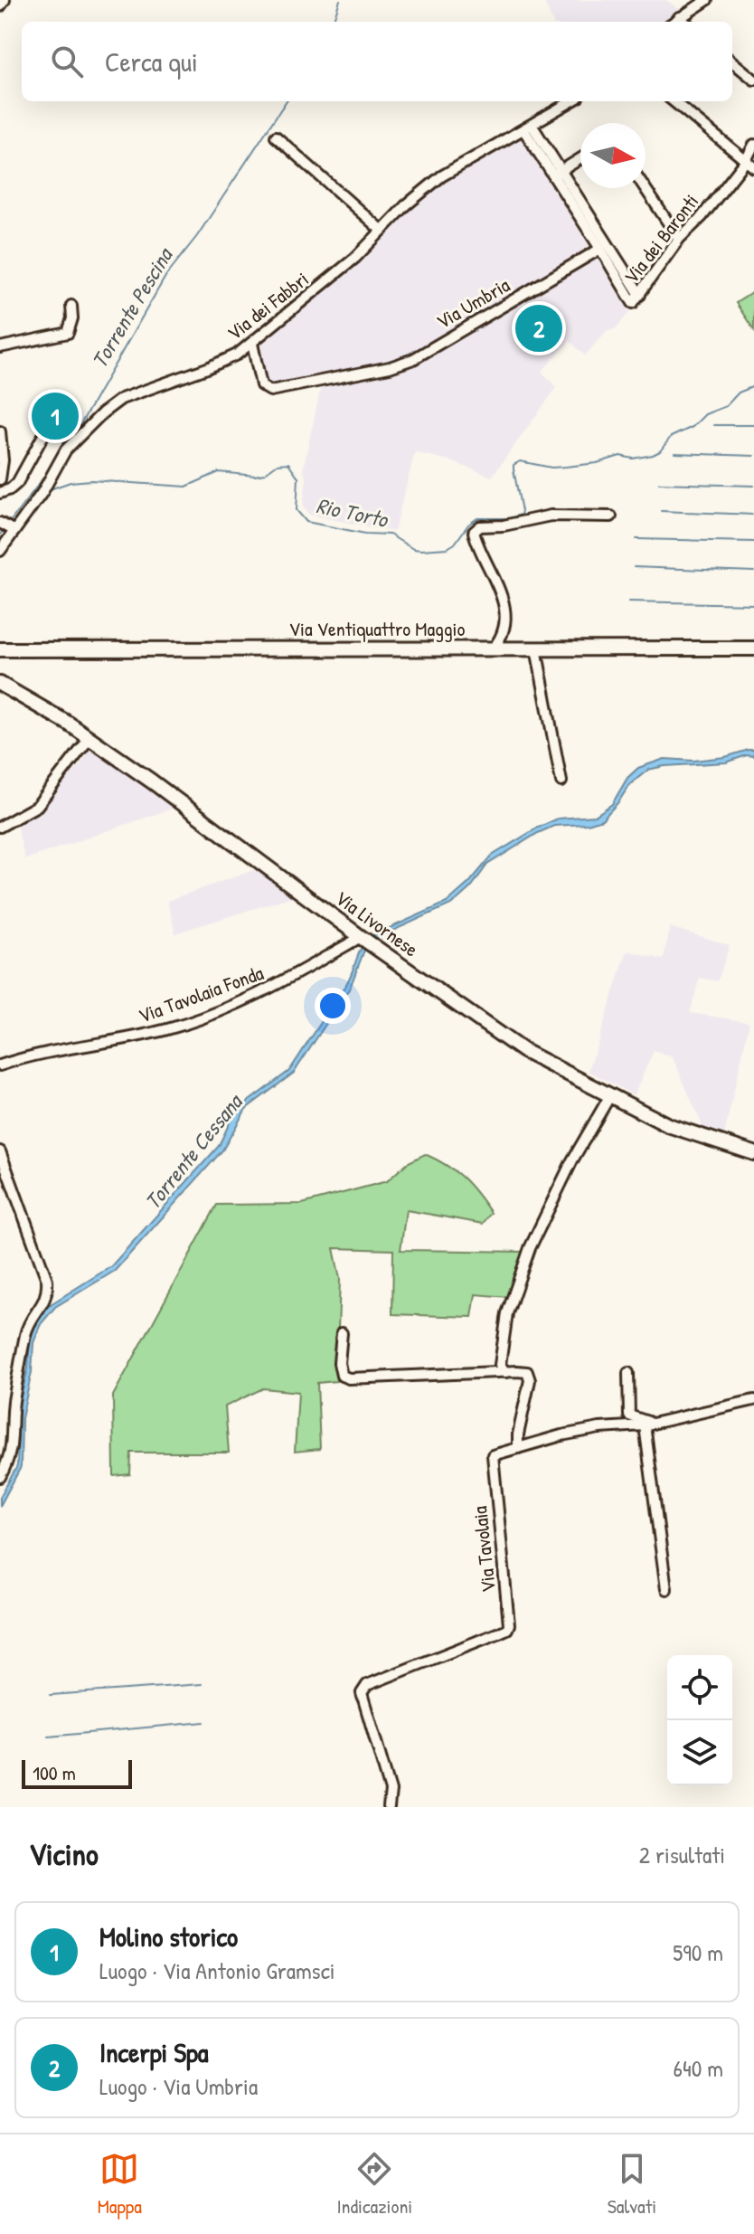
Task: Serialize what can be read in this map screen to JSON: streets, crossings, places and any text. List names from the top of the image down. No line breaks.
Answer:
{"streets":{"main road":["Via Ventiquattro Maggio","Via Livornese"],"street":["Via dei Baronti","Via Umbria","Via dei Fabbri","Via Tavolaia Fonda","Via Tavolaia"]},"crossings":[["Via dei Baronti","Via Umbria"],["Via Umbria","Via dei Fabbri"],["Via Livornese","Via Tavolaia Fonda"]],"water":["Torrente Pescina","Rio Torto","Torrente Cessana"],"scale_bar":"100 m","north":"right","page":{"search":"Cerca qui","pins":["2","1"],"scale":"100 m","heading":["Vicino","2 risultati"],"list":[{"mark":"1","name":"Molino storico","note":"Luogo · Via Antonio Gramsci","value":"590 m"},{"mark":"2","name":"Incerpi Spa","note":"Luogo · Via Umbria","value":"640 m"}],"nav":["Mappa","Indicazioni","Salvati"]}}
